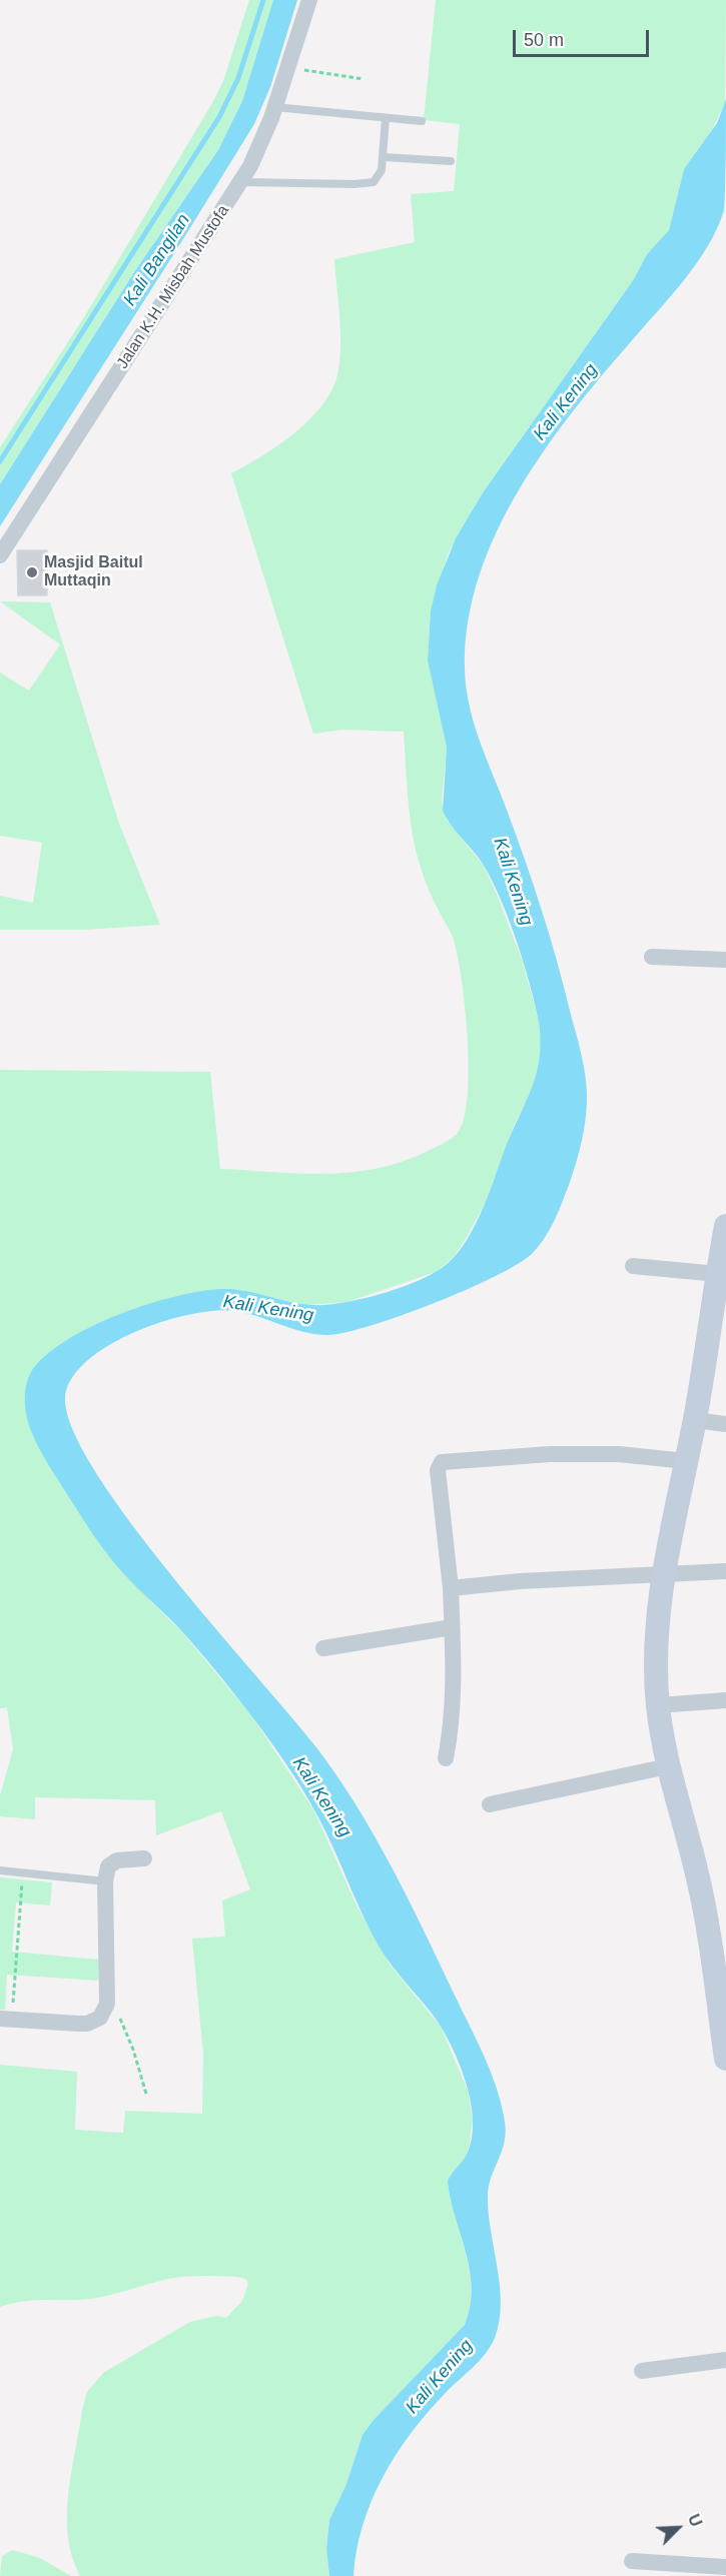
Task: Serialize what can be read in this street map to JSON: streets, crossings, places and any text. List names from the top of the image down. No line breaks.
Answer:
{"streets":{"street":["Jalan K.H. Misbah Mustofa"]},"water":["Kali Bangilan","Kali Kening"],"places":["Masjid Baitul Muttaqin"],"scale_bar":"50 m","north":"top right"}
